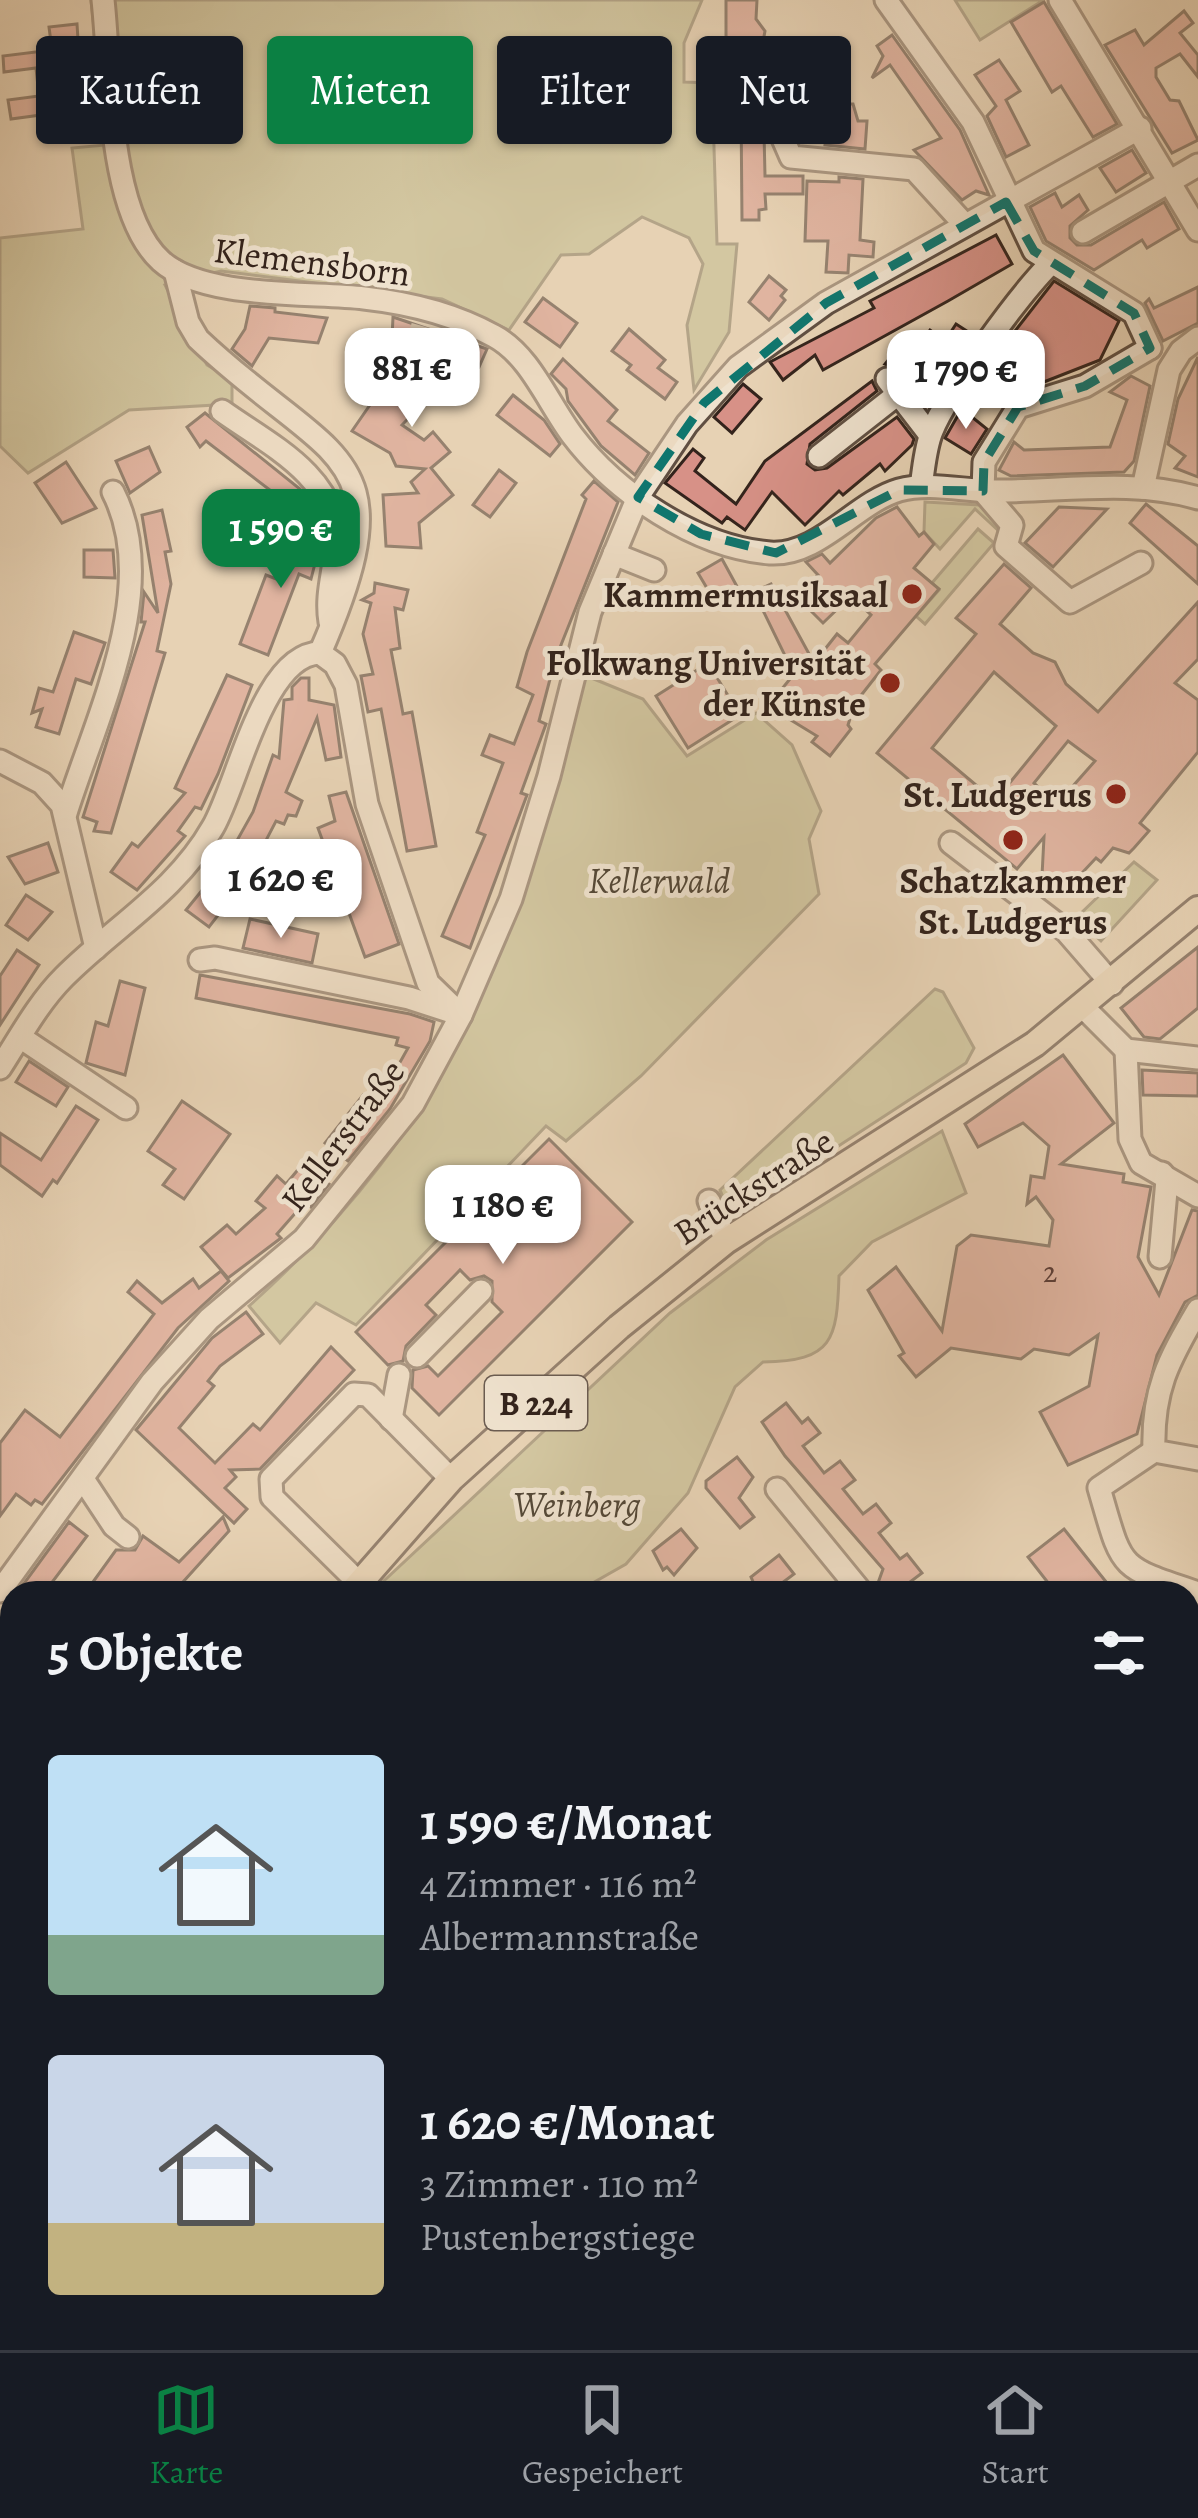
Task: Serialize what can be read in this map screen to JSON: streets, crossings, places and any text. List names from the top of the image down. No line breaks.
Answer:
{"streets":{"main road":["Brückstraße","B 224"],"street":["Klemensborn","Kellerstraße"]},"crossings":[["Klemensborn","Kellerstraße"]],"parks":["Kellerwald","Weinberg"],"places":["Kammermusiksaal","Folkwang Universität der Künste","St. Ludgerus","Schatzkammer St. Ludgerus"],"house_numbers":["2"],"page":{"chip":["Kaufen","Mieten","Filter","Neu"],"price":["881 €","1 790 €","1 590 €","1 620 €","1 180 €"],"heading":"5 Objekte","list":[{"name":"1 590 €/Monat","note":"4 Zimmer · 116 m² · Albermannstraße"},{"name":"1 620 €/Monat","note":"3 Zimmer · 110 m² · Pustenbergstiege"}],"tabs":["Karte","Gespeichert","Start"]}}
